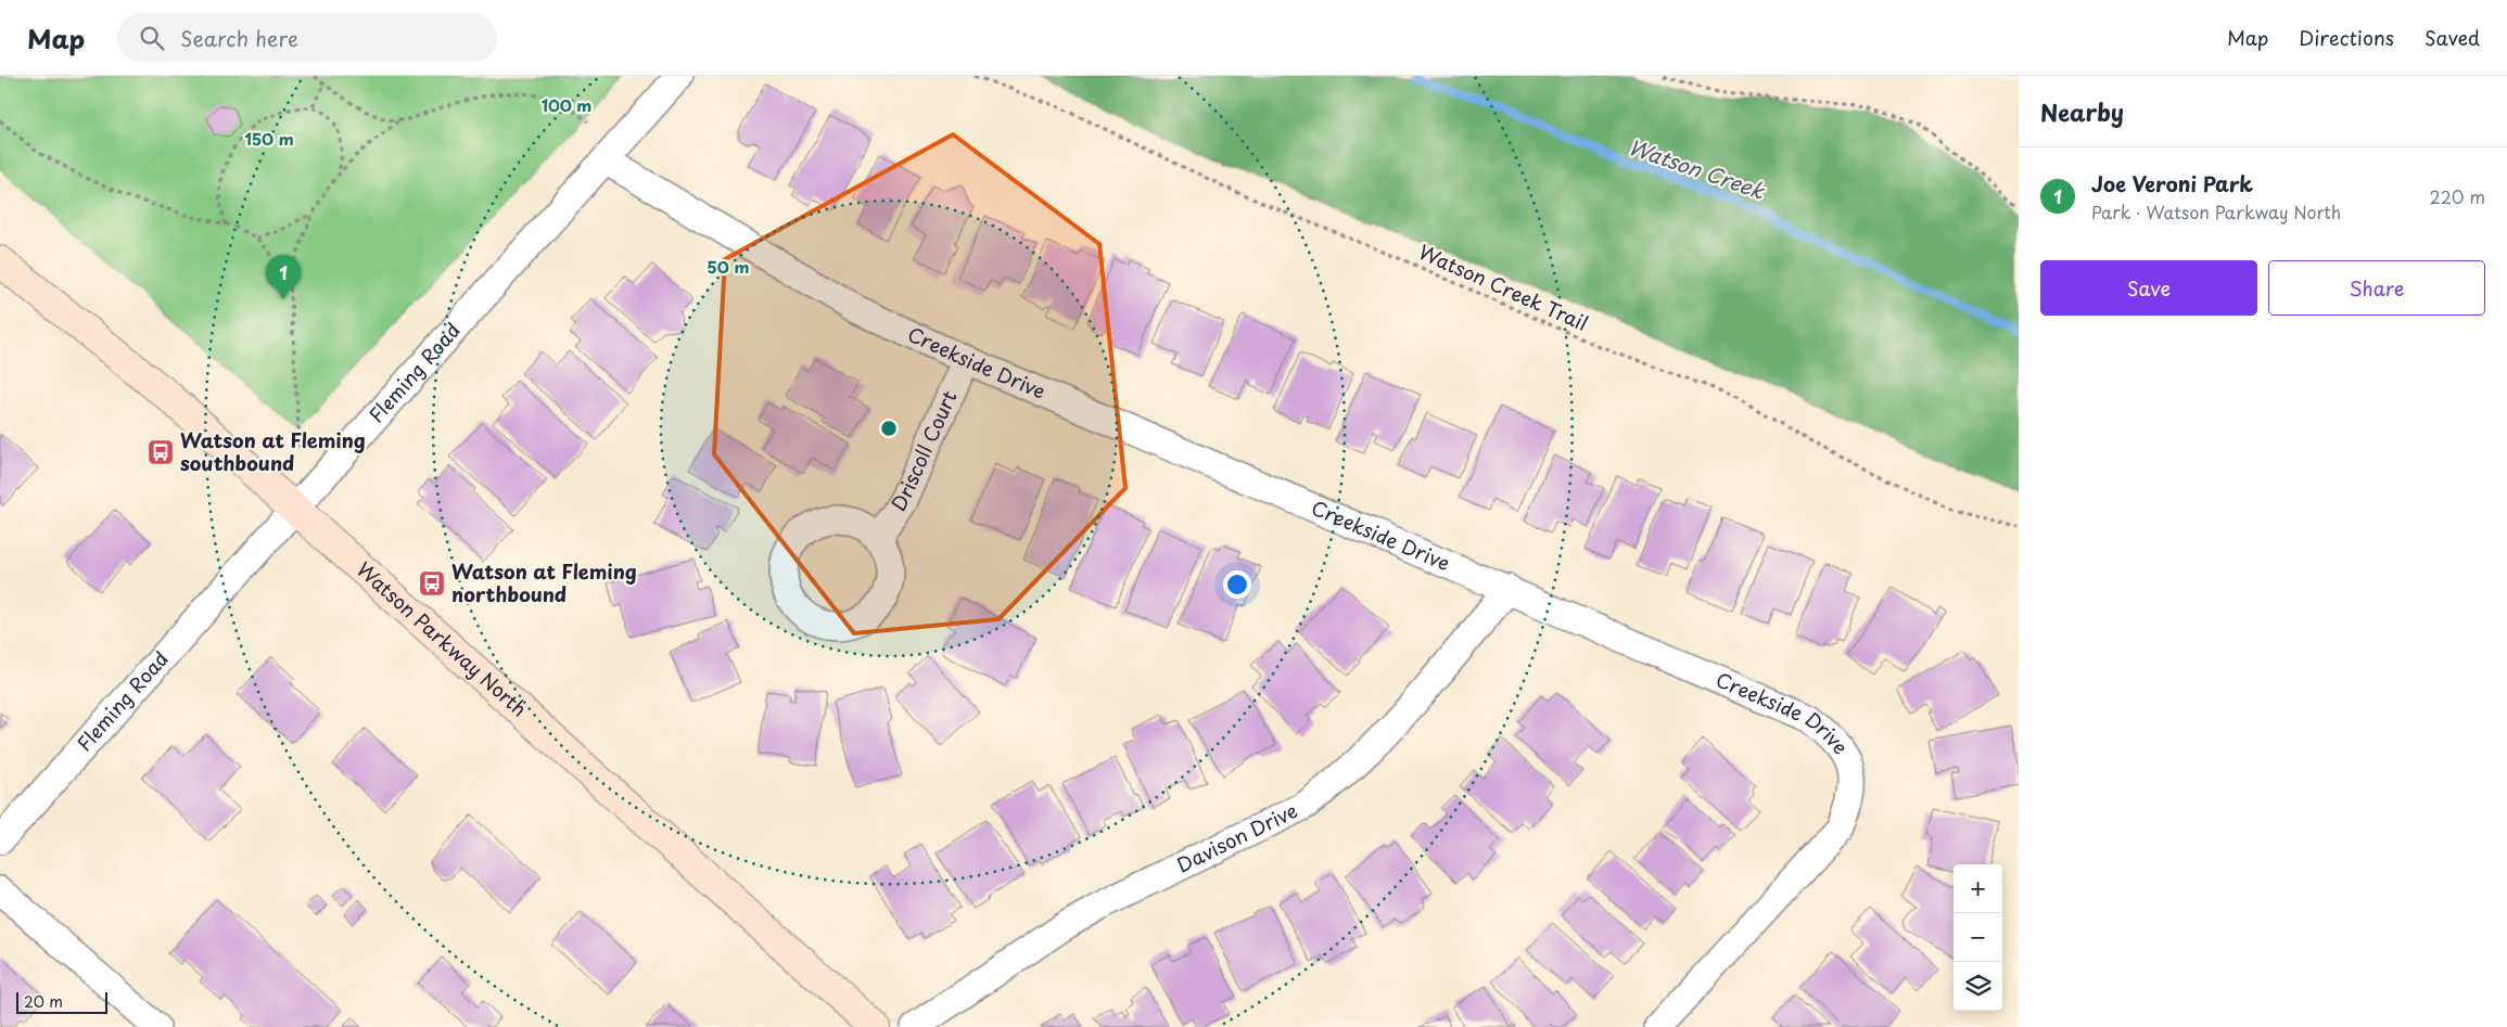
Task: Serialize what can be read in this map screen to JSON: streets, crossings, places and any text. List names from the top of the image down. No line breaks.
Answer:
{"streets":{"main road":["Watson Parkway North"],"street":["Creekside Drive","Fleming Road","Driscoll Court","Davison Drive"],"path":["Watson Creek Trail"]},"crossings":[["Creekside Drive","Fleming Road"],["Creekside Drive","Driscoll Court"],["Creekside Drive","Davison Drive"],["Fleming Road","Watson Parkway North"]],"water":["Watson Creek"],"places":{"bus stop":["Watson at Fleming southbound","Watson at Fleming northbound"]},"scale_bar":"20 m","page":{"header":"Map","search":"Search here","nav":["Map","Directions","Saved"],"heading":"Nearby","list":[{"mark":"1","name":"Joe Veroni Park","note":"Park · Watson Parkway North","value":"220 m"}],"buttons":["Save","Share"],"pins":"1","map_buttons":["+","−"],"scale":"20 m"},"rings":["100 m","150 m","50 m"]}
